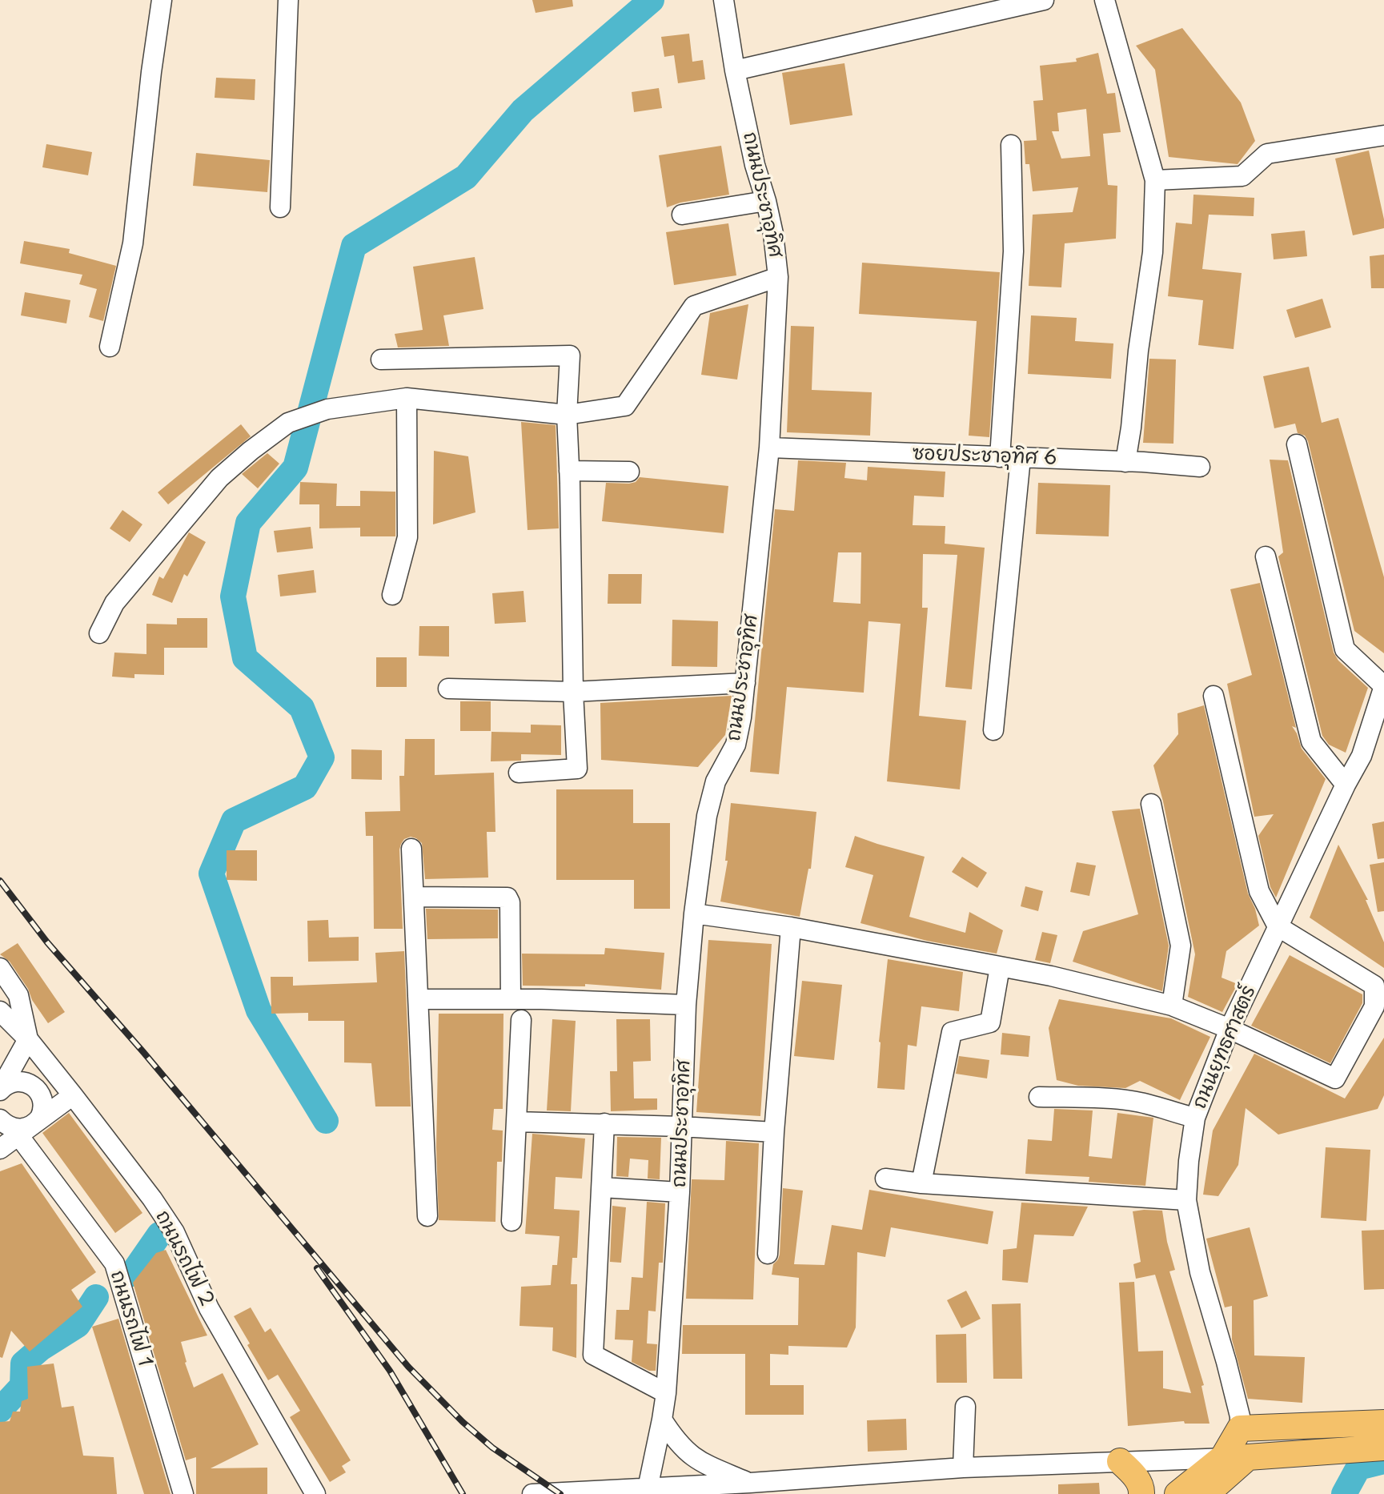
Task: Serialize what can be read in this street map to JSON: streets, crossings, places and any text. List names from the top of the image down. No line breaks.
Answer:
{"streets":{"street":["ถนนประชาอุทิศ","ซอยประชาอุทิศ 6","ถนนยุทธศาสตร์","ถนนรถไฟ 2","ถนนรถไฟ 1"]},"crossings":[["ถนนประชาอุทิศ","ซอยประชาอุทิศ 6"]]}
